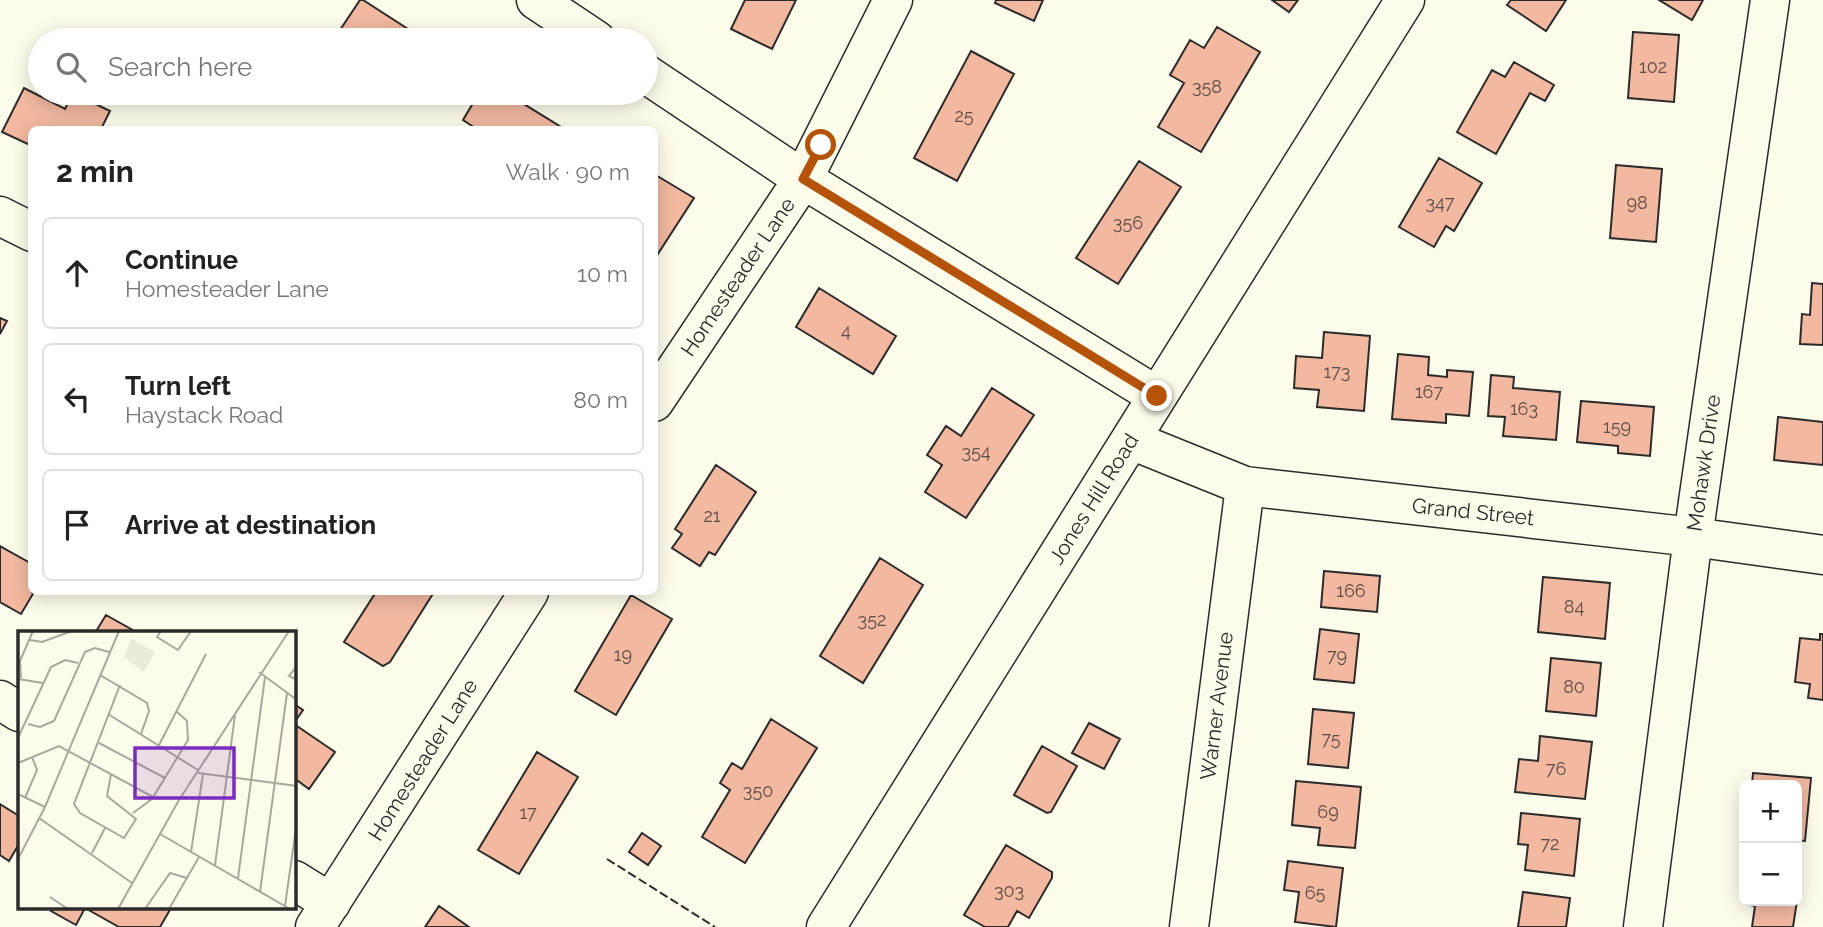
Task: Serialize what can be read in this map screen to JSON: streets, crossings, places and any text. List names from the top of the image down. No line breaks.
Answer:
{"streets":{"street":["Homesteader Lane","Mohawk Drive","Jones Hill Road","Grand Street","Warner Avenue"]},"crossings":[["Mohawk Drive","Grand Street"],["Jones Hill Road","Grand Street"],["Grand Street","Warner Avenue"]],"house_numbers":["102","358","25","347","98","356","4","173","167","163","159","354","21","166","84","352","19","79","80","75","76","350","69","17","72","303","65"],"page":{"search":"Search here","heading":["2 min","Walk · 90 m"],"list":[["Continue","Homesteader Lane","10 m"],["Turn left","Haystack Road","80 m"],"Arrive at destination"],"map_buttons":["+","−"]}}
